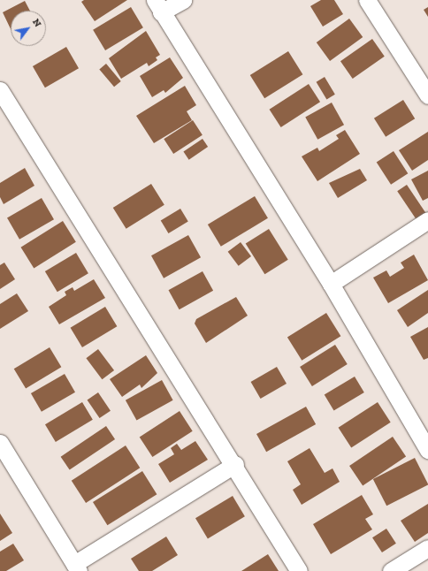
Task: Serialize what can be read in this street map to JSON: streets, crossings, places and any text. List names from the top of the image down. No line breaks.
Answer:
{"north":"top right"}
